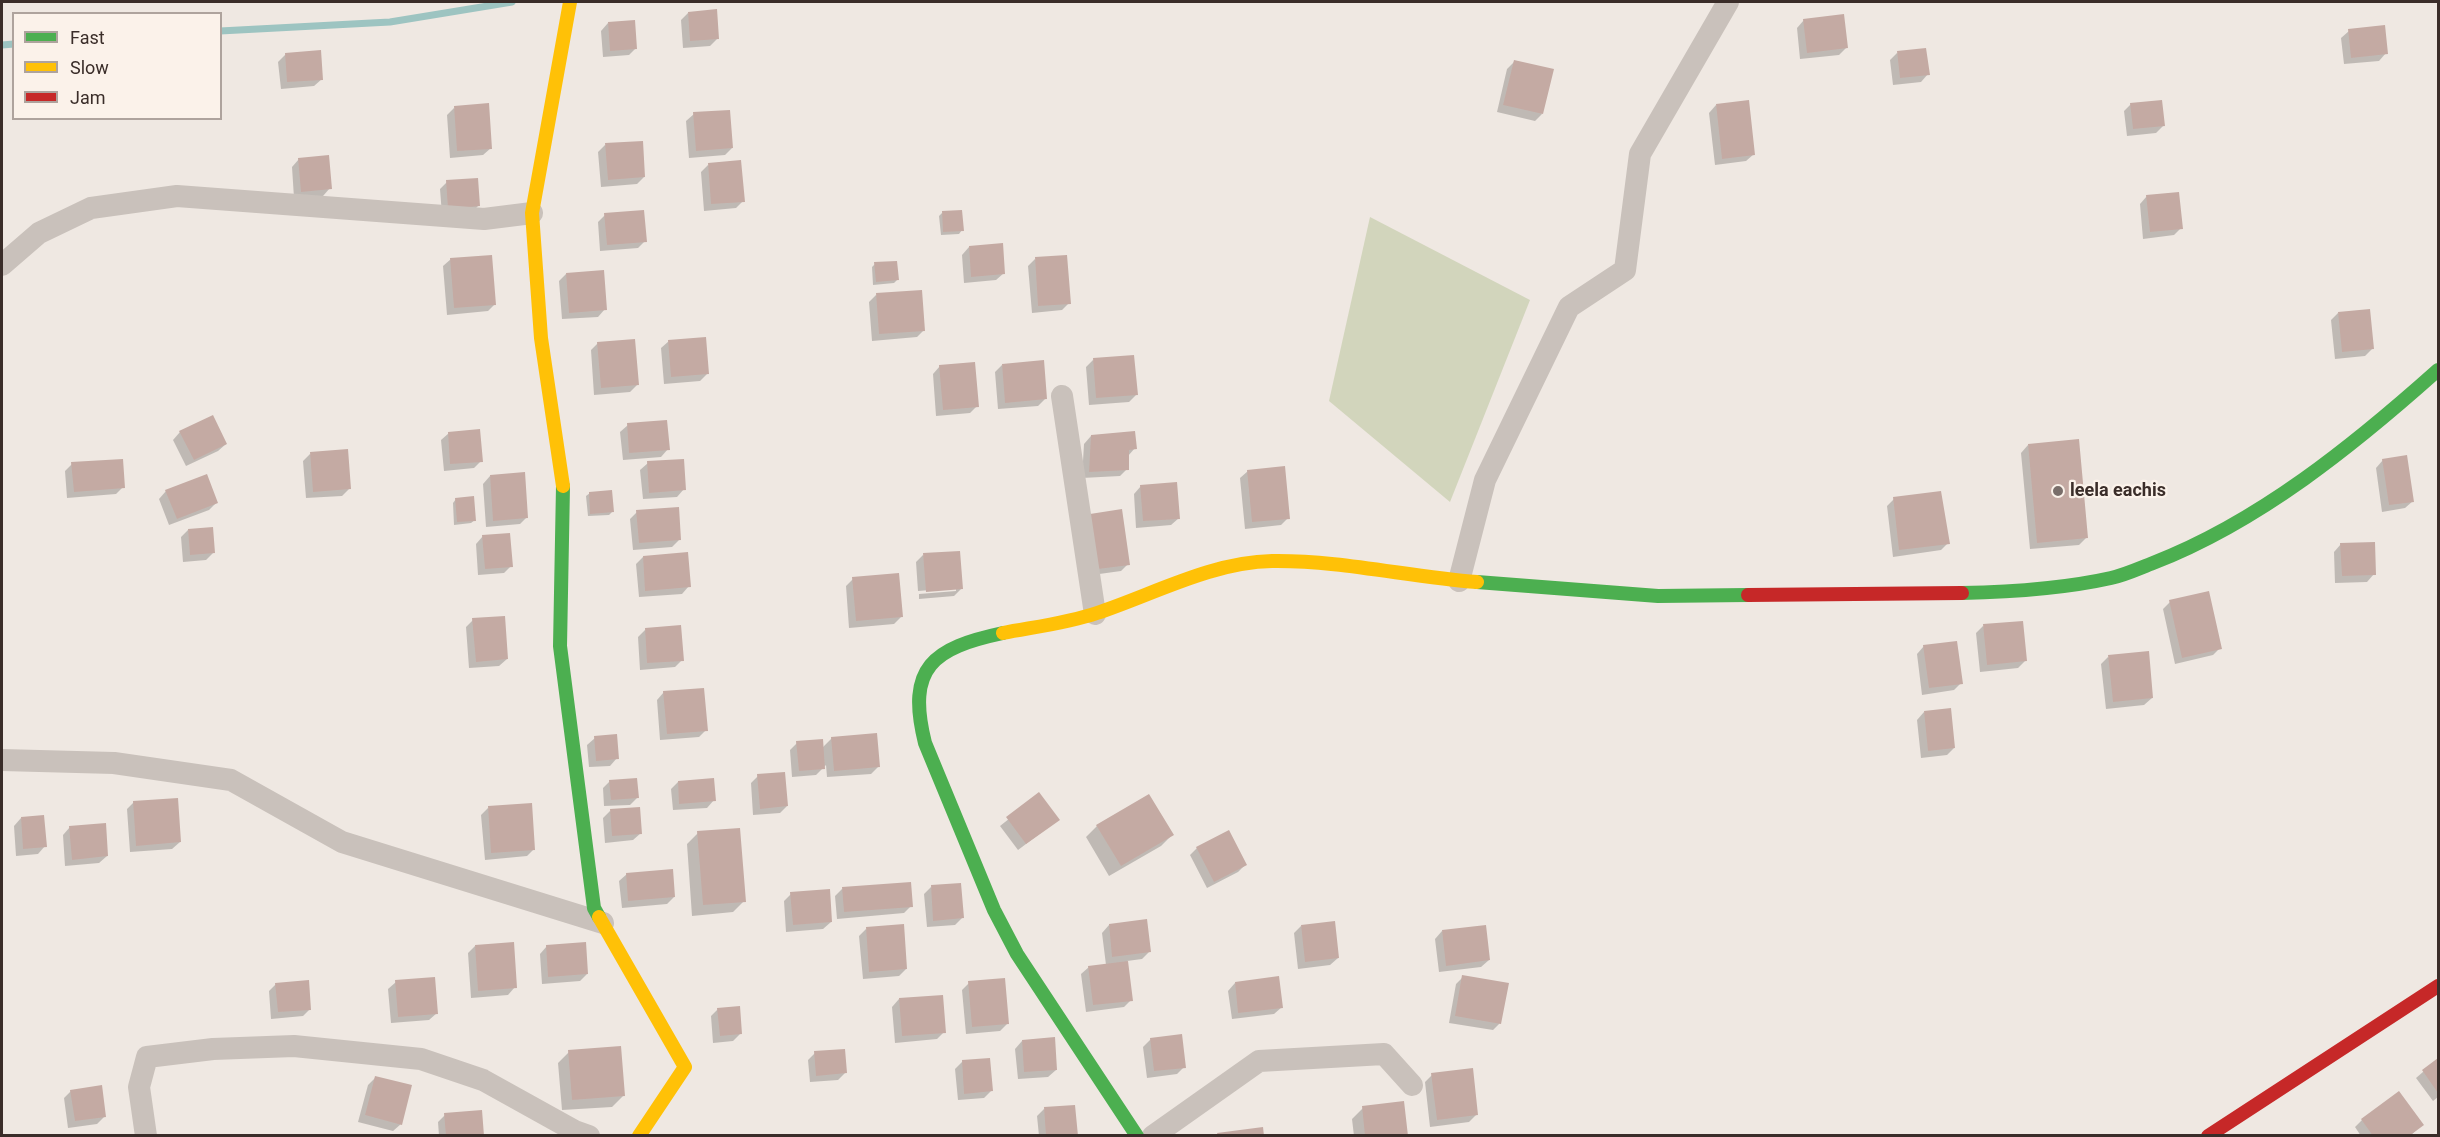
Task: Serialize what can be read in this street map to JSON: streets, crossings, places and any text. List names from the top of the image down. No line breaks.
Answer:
{"places":["leela eachis"],"legend":["Fast","Slow","Jam"]}
